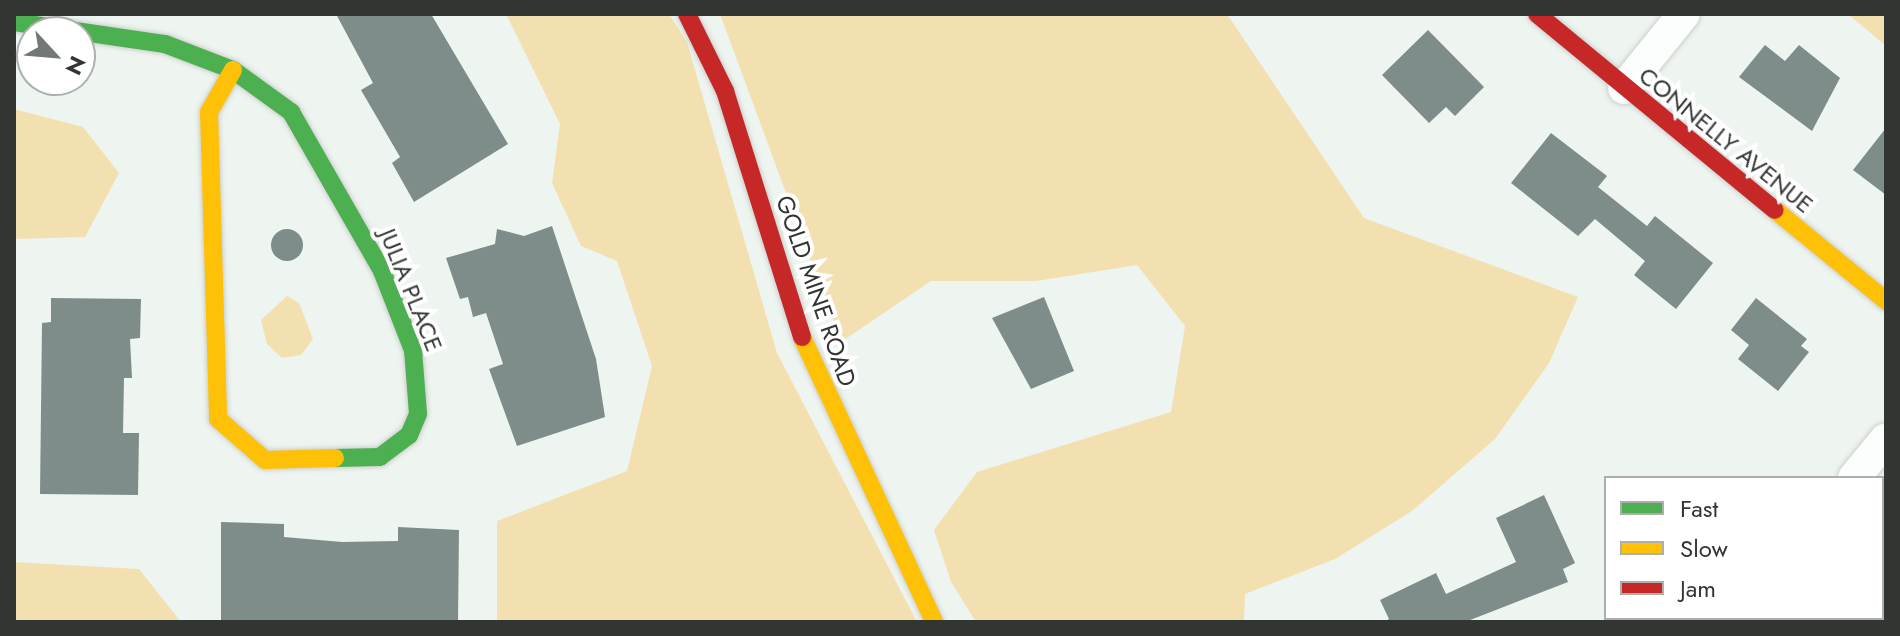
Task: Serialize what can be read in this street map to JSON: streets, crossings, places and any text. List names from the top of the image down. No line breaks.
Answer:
{"streets":{"street":["CONNELLY AVENUE","JULIA PLACE","GOLD MINE ROAD"]},"legend":["Fast","Slow","Jam"],"north":"bottom right"}
